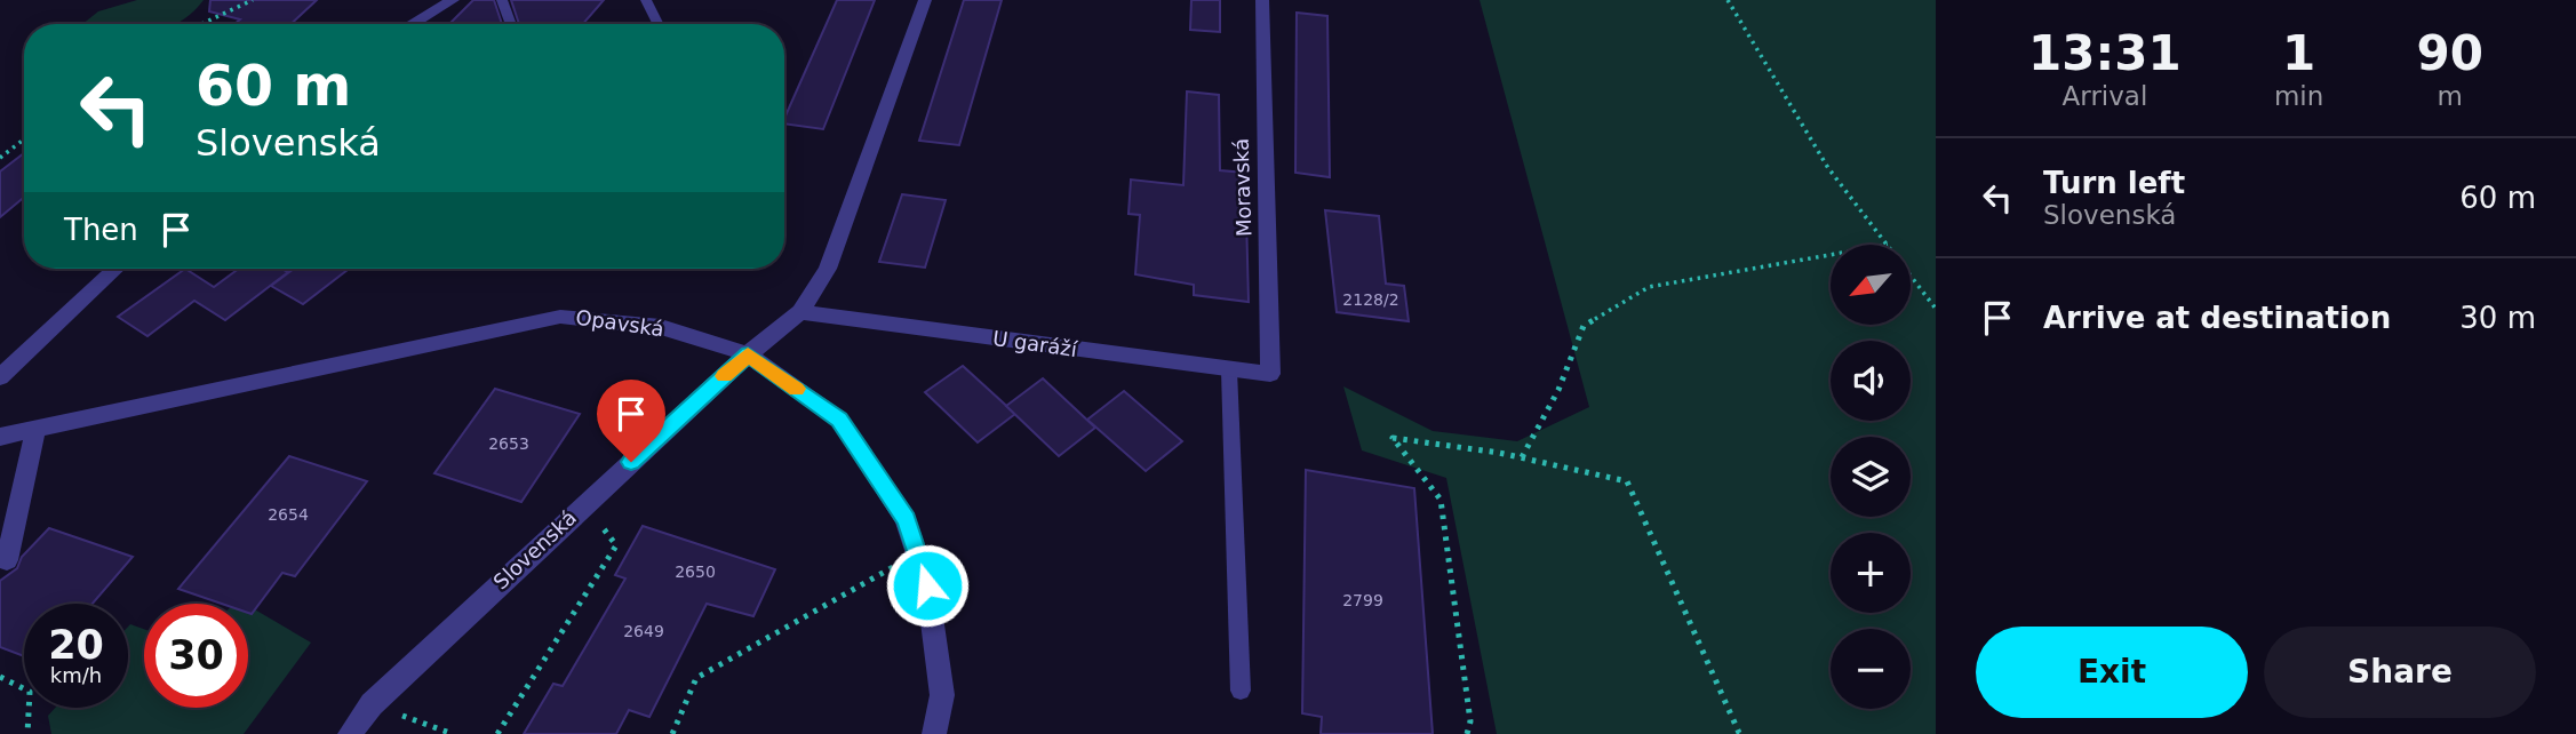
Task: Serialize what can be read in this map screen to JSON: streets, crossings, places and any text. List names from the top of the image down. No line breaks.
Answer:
{"streets":{"street":["Moravská","Opavská","U garáží","Slovenská"]},"crossings":[["Moravská","U garáží"],["Opavská","Slovenská"],["U garáží","Slovenská"]],"house_numbers":["2128/2","2653","2654","2650","2799","2649"],"north":"bottom left","page":{"eta":["13:31","Arrival","1","min","90","m"],"turn":["60 m","Slovenská"],"list":[{"name":"Turn left","note":"Slovenská","value":"60 m"},{"name":"Arrive at destination","value":"30 m"}],"then":"Then","map_buttons":["+","−"],"speed":"20 km/h","limit":"30","buttons":["Exit","Share"]}}
